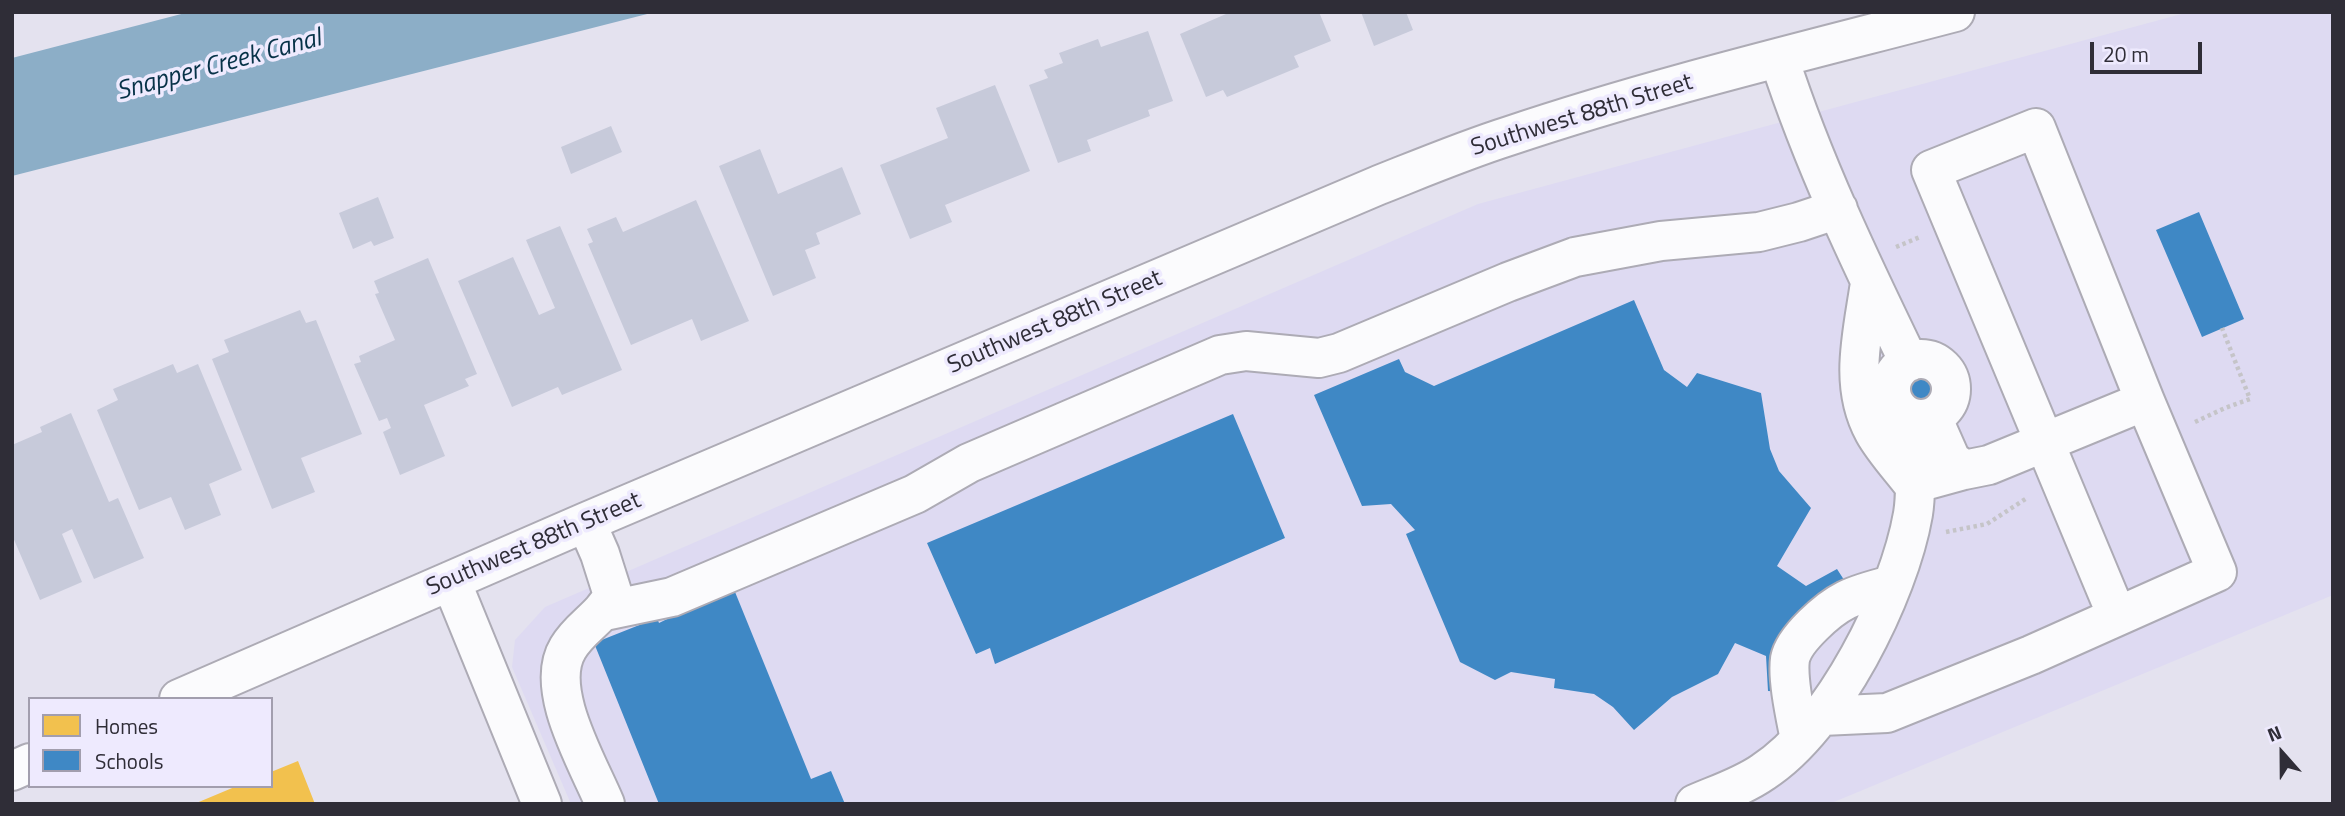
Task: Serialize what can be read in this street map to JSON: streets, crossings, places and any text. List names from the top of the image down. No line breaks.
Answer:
{"streets":{"street":["Southwest 88th Street"]},"water":["Snapper Creek Canal"],"legend":["Homes","Schools"],"scale_bar":"20 m","north":"top"}
